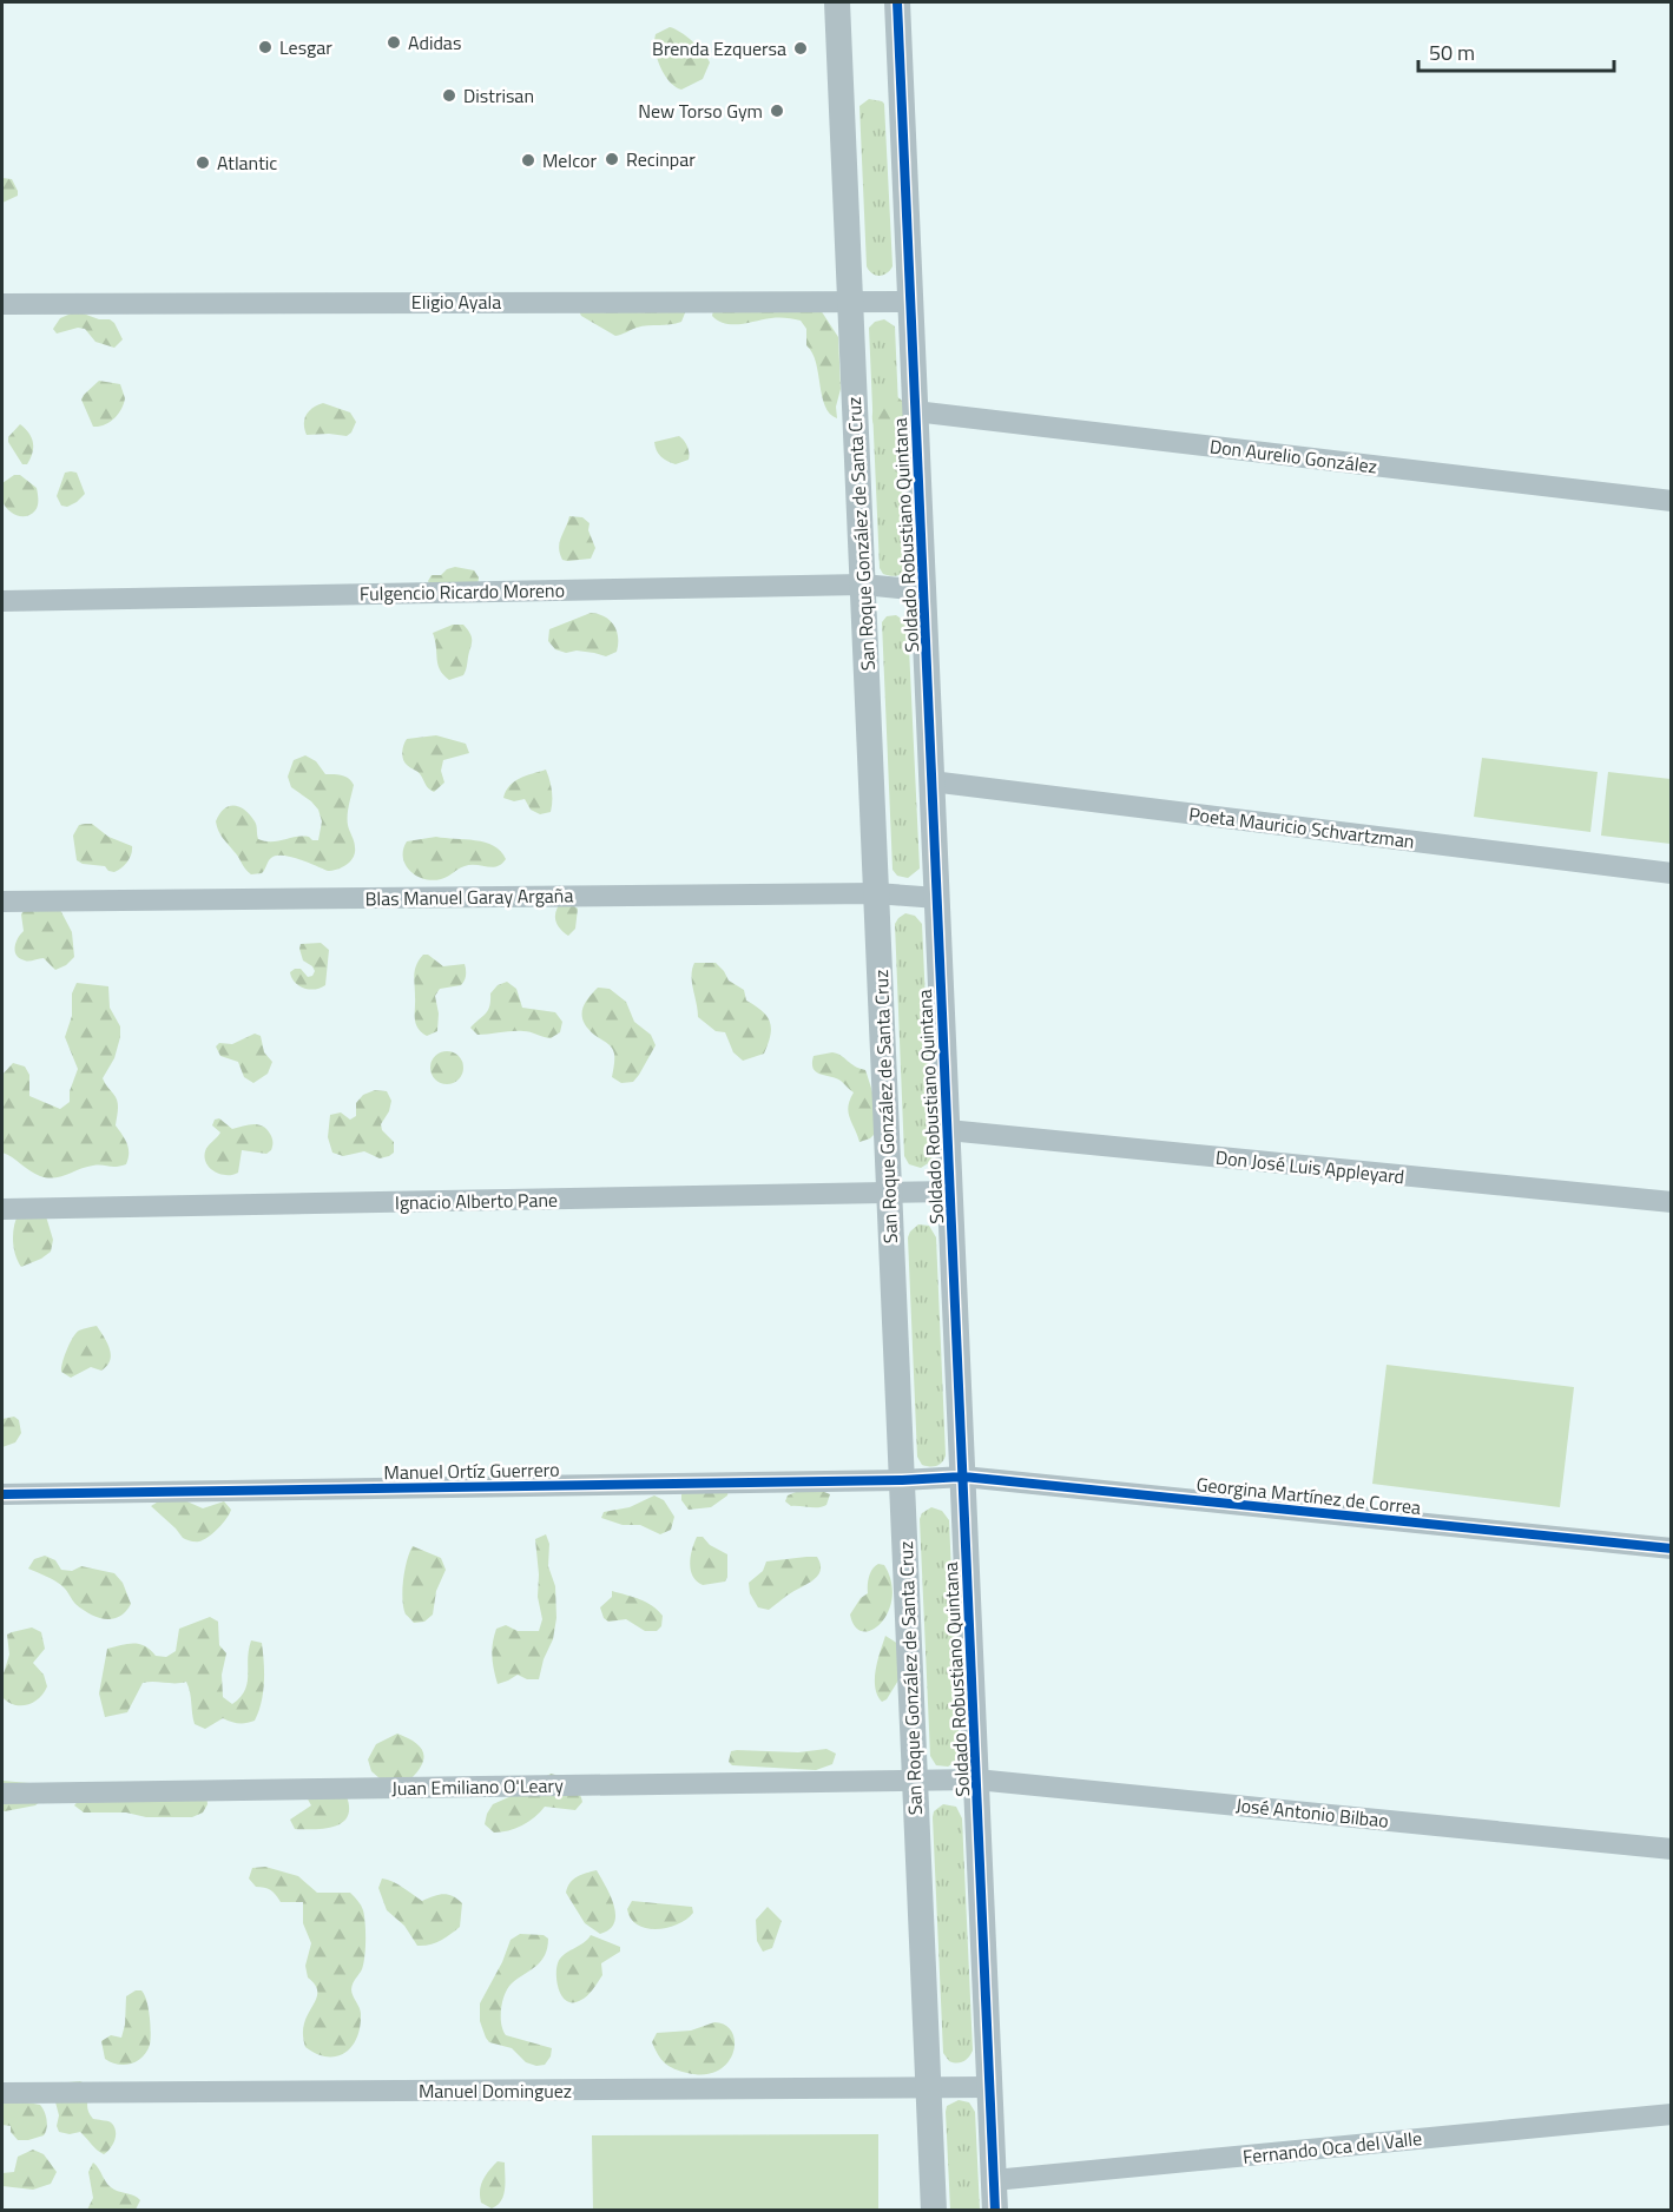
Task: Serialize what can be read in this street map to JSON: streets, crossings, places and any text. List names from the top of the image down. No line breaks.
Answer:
{"streets":{"street":["Eligio Ayala","Don Aurelio González","San Roque González de Santa Cruz","Soldado Robustiano Quintana","Fulgencio Ricardo Moreno","Poeta Mauricio Schvartzman","Blas Manuel Garay Argaña","Don José Luis Appleyard","Ignacio Alberto Pane","Manuel Ortíz Guerrero","Georgina Martínez de Correa","Juan Emiliano O'Leary","José Antonio Bilbao","Manuel Dominguez","Fernando Oca del Valle"]},"crossings":[["Eligio Ayala","San Roque González de Santa Cruz"],["Eligio Ayala","Soldado Robustiano Quintana"],["Don Aurelio González","Soldado Robustiano Quintana"],["San Roque González de Santa Cruz","Fulgencio Ricardo Moreno"],["San Roque González de Santa Cruz","Blas Manuel Garay Argaña"],["San Roque González de Santa Cruz","Ignacio Alberto Pane"],["San Roque González de Santa Cruz","Manuel Ortíz Guerrero"],["San Roque González de Santa Cruz","Juan Emiliano O'Leary"],["San Roque González de Santa Cruz","Manuel Dominguez"],["Soldado Robustiano Quintana","Fulgencio Ricardo Moreno"],["Soldado Robustiano Quintana","Poeta Mauricio Schvartzman"],["Soldado Robustiano Quintana","Blas Manuel Garay Argaña"],["Soldado Robustiano Quintana","Don José Luis Appleyard"],["Soldado Robustiano Quintana","Ignacio Alberto Pane"],["Soldado Robustiano Quintana","Manuel Ortíz Guerrero"],["Soldado Robustiano Quintana","Georgina Martínez de Correa"],["Soldado Robustiano Quintana","Juan Emiliano O'Leary"],["Soldado Robustiano Quintana","José Antonio Bilbao"],["Soldado Robustiano Quintana","Manuel Dominguez"],["Soldado Robustiano Quintana","Fernando Oca del Valle"],["Manuel Ortíz Guerrero","Georgina Martínez de Correa"],["Juan Emiliano O'Leary","José Antonio Bilbao"]],"places":["Adidas","Lesgar","Brenda Ezquersa","Distrisan","New Torso Gym","Recinpar","Melcor","Atlantic"],"scale_bar":"50 m"}
